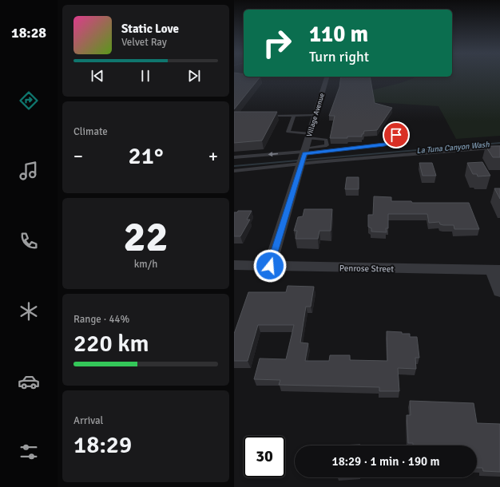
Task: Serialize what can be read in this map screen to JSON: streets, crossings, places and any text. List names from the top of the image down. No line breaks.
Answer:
{"streets":{"street":["Village Avenue","Penrose Street"]},"crossings":[["Village Avenue","Penrose Street"]],"water":["La Tuna Canyon Wash"],"page":{"tabs":"18:28","turn":["110 m","Turn right"],"song":["Static Love","Velvet Ray"],"tile":["Climate",["22","km/h"],["Range · 44%","220 km"],["Arrival","18:29"]],"heat":["−","21°","+"],"limit":"30","trip":"18:29 · 1 min · 190 m"}}
